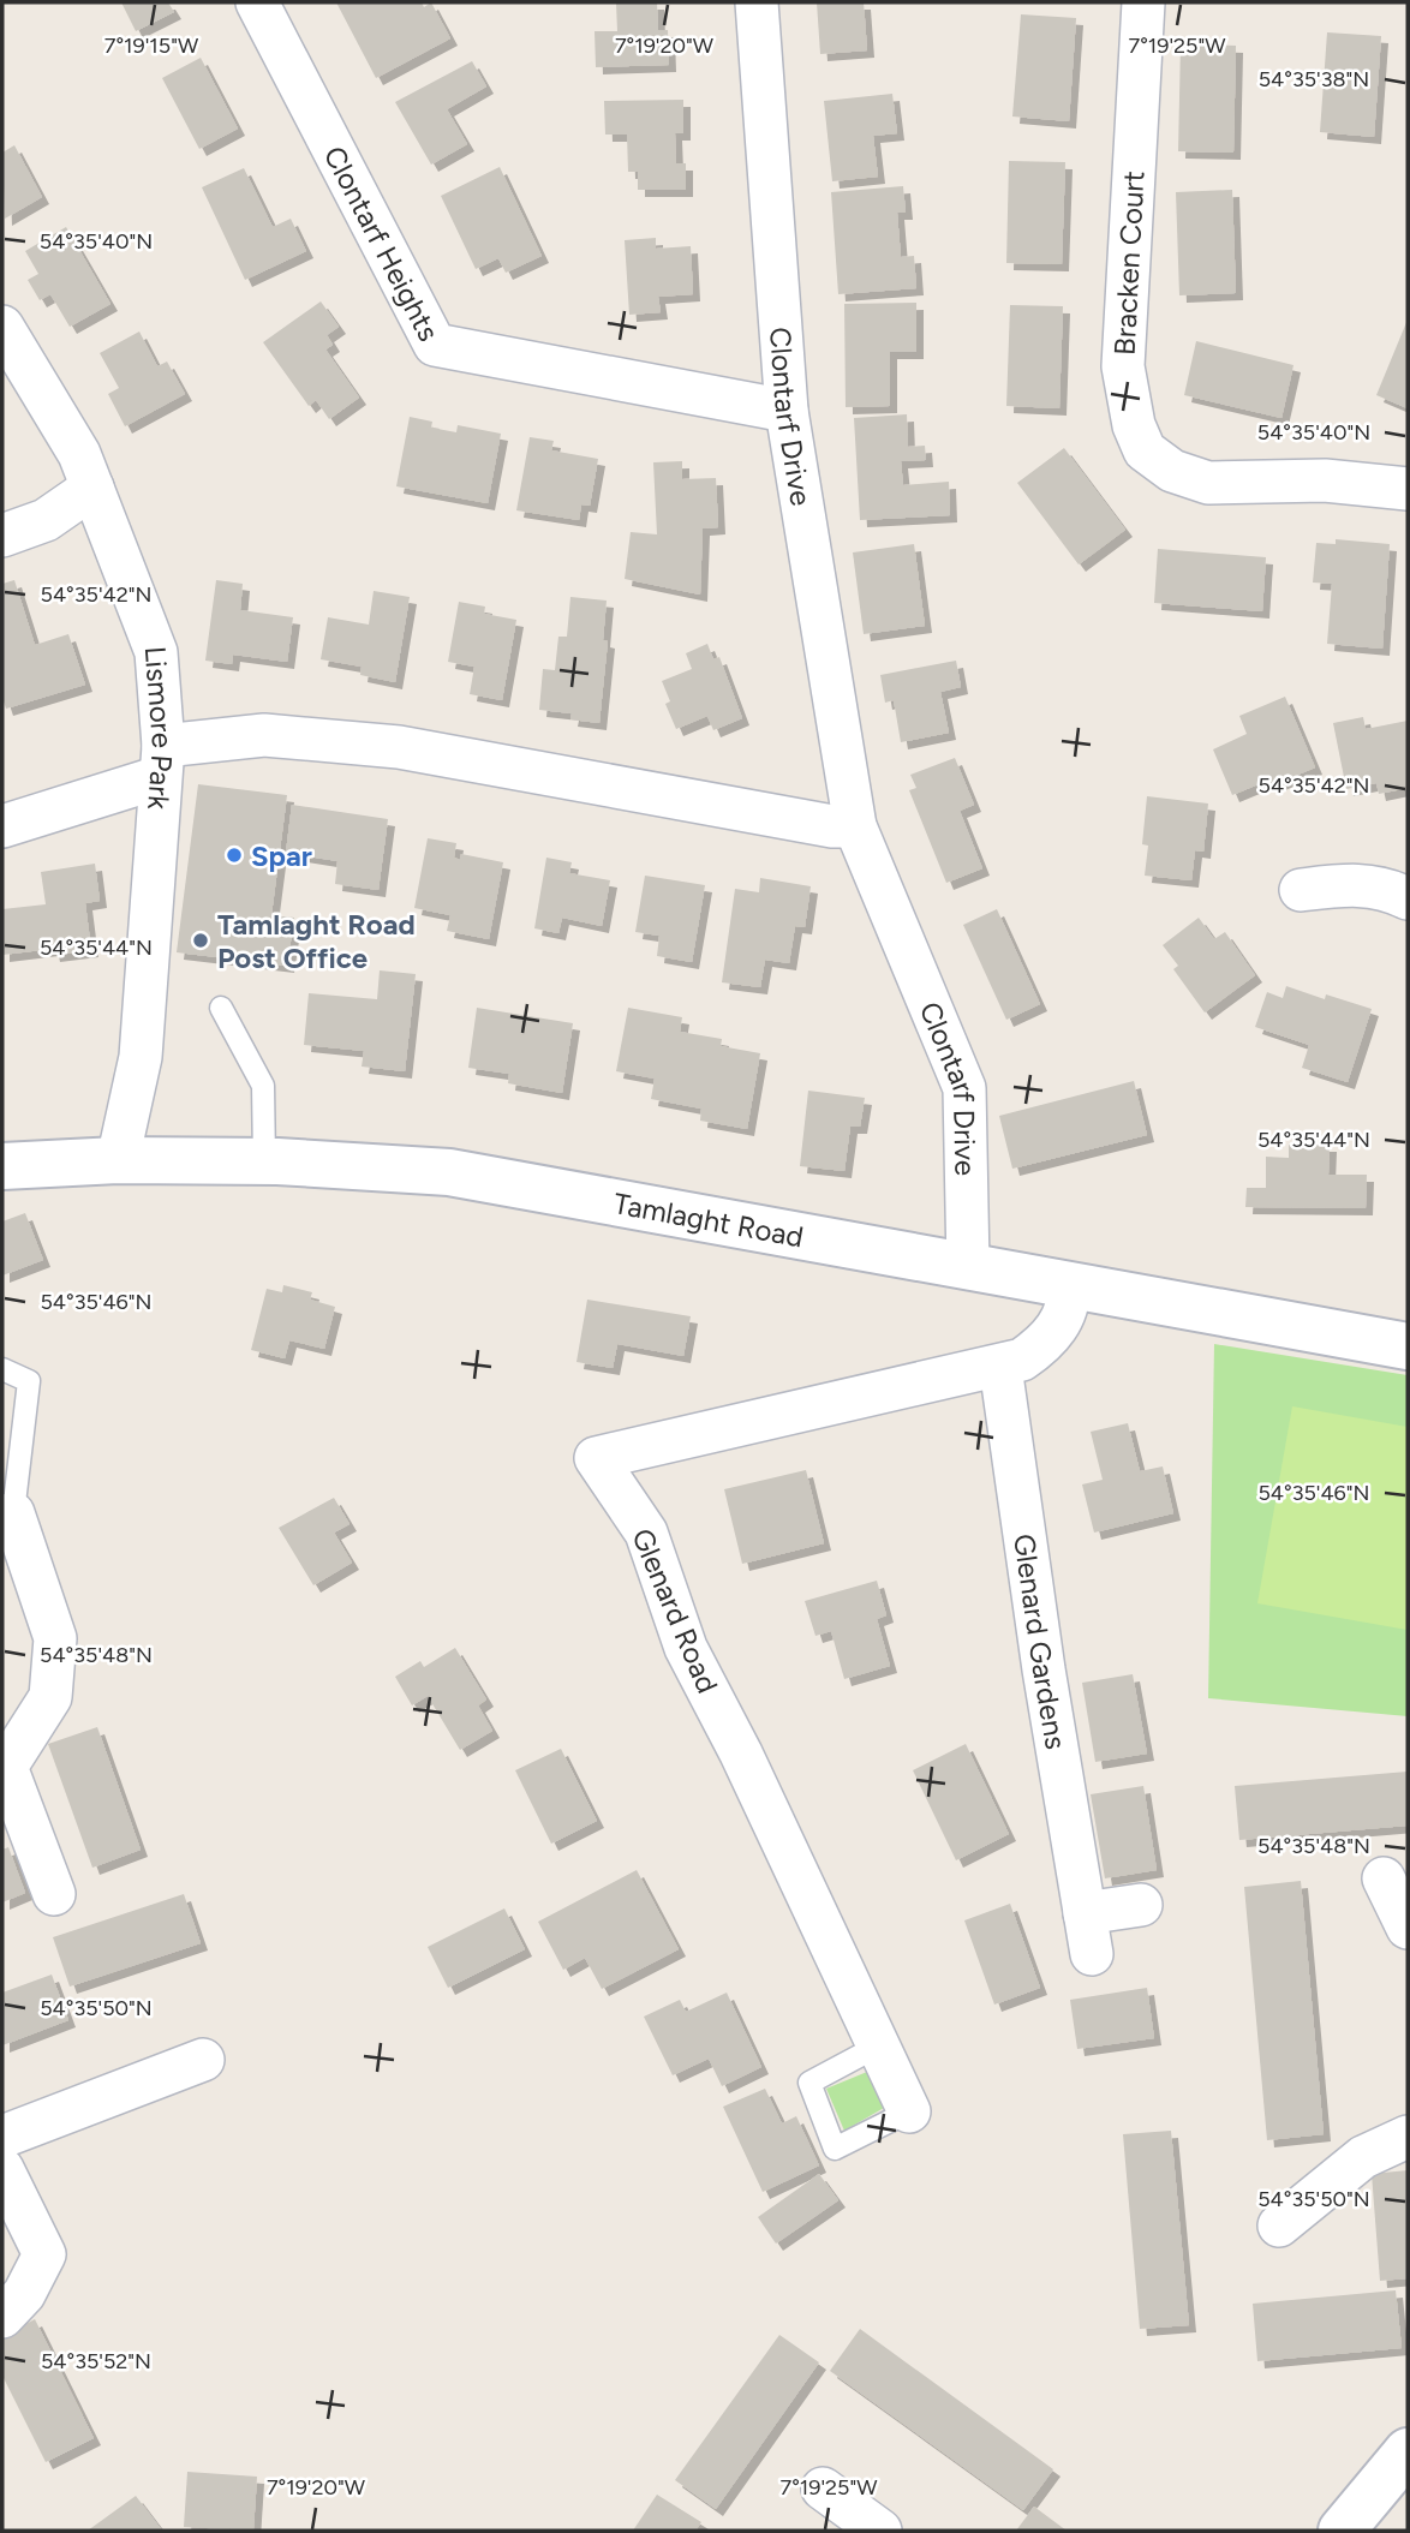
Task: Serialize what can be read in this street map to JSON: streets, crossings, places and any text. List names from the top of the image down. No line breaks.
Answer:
{"streets":{"street":["Clontarf Heights","Bracken Court","Clontarf Drive","Lismore Park","Tamlaght Road","Glenard Road","Glenard Gardens"]},"crossings":[["Clontarf Heights","Clontarf Drive"],["Clontarf Drive","Tamlaght Road"],["Lismore Park","Tamlaght Road"],["Tamlaght Road","Glenard Road"],["Glenard Road","Glenard Gardens"]],"places":["Spar","Tamlaght Road Post Office"],"coordinates":["7°19'15\"W","7°19'20\"W","7°19'25\"W","54°35'38\"N","54°35'40\"N","54°35'42\"N","54°35'44\"N","54°35'46\"N","54°35'48\"N","54°35'50\"N","54°35'52\"N"]}
